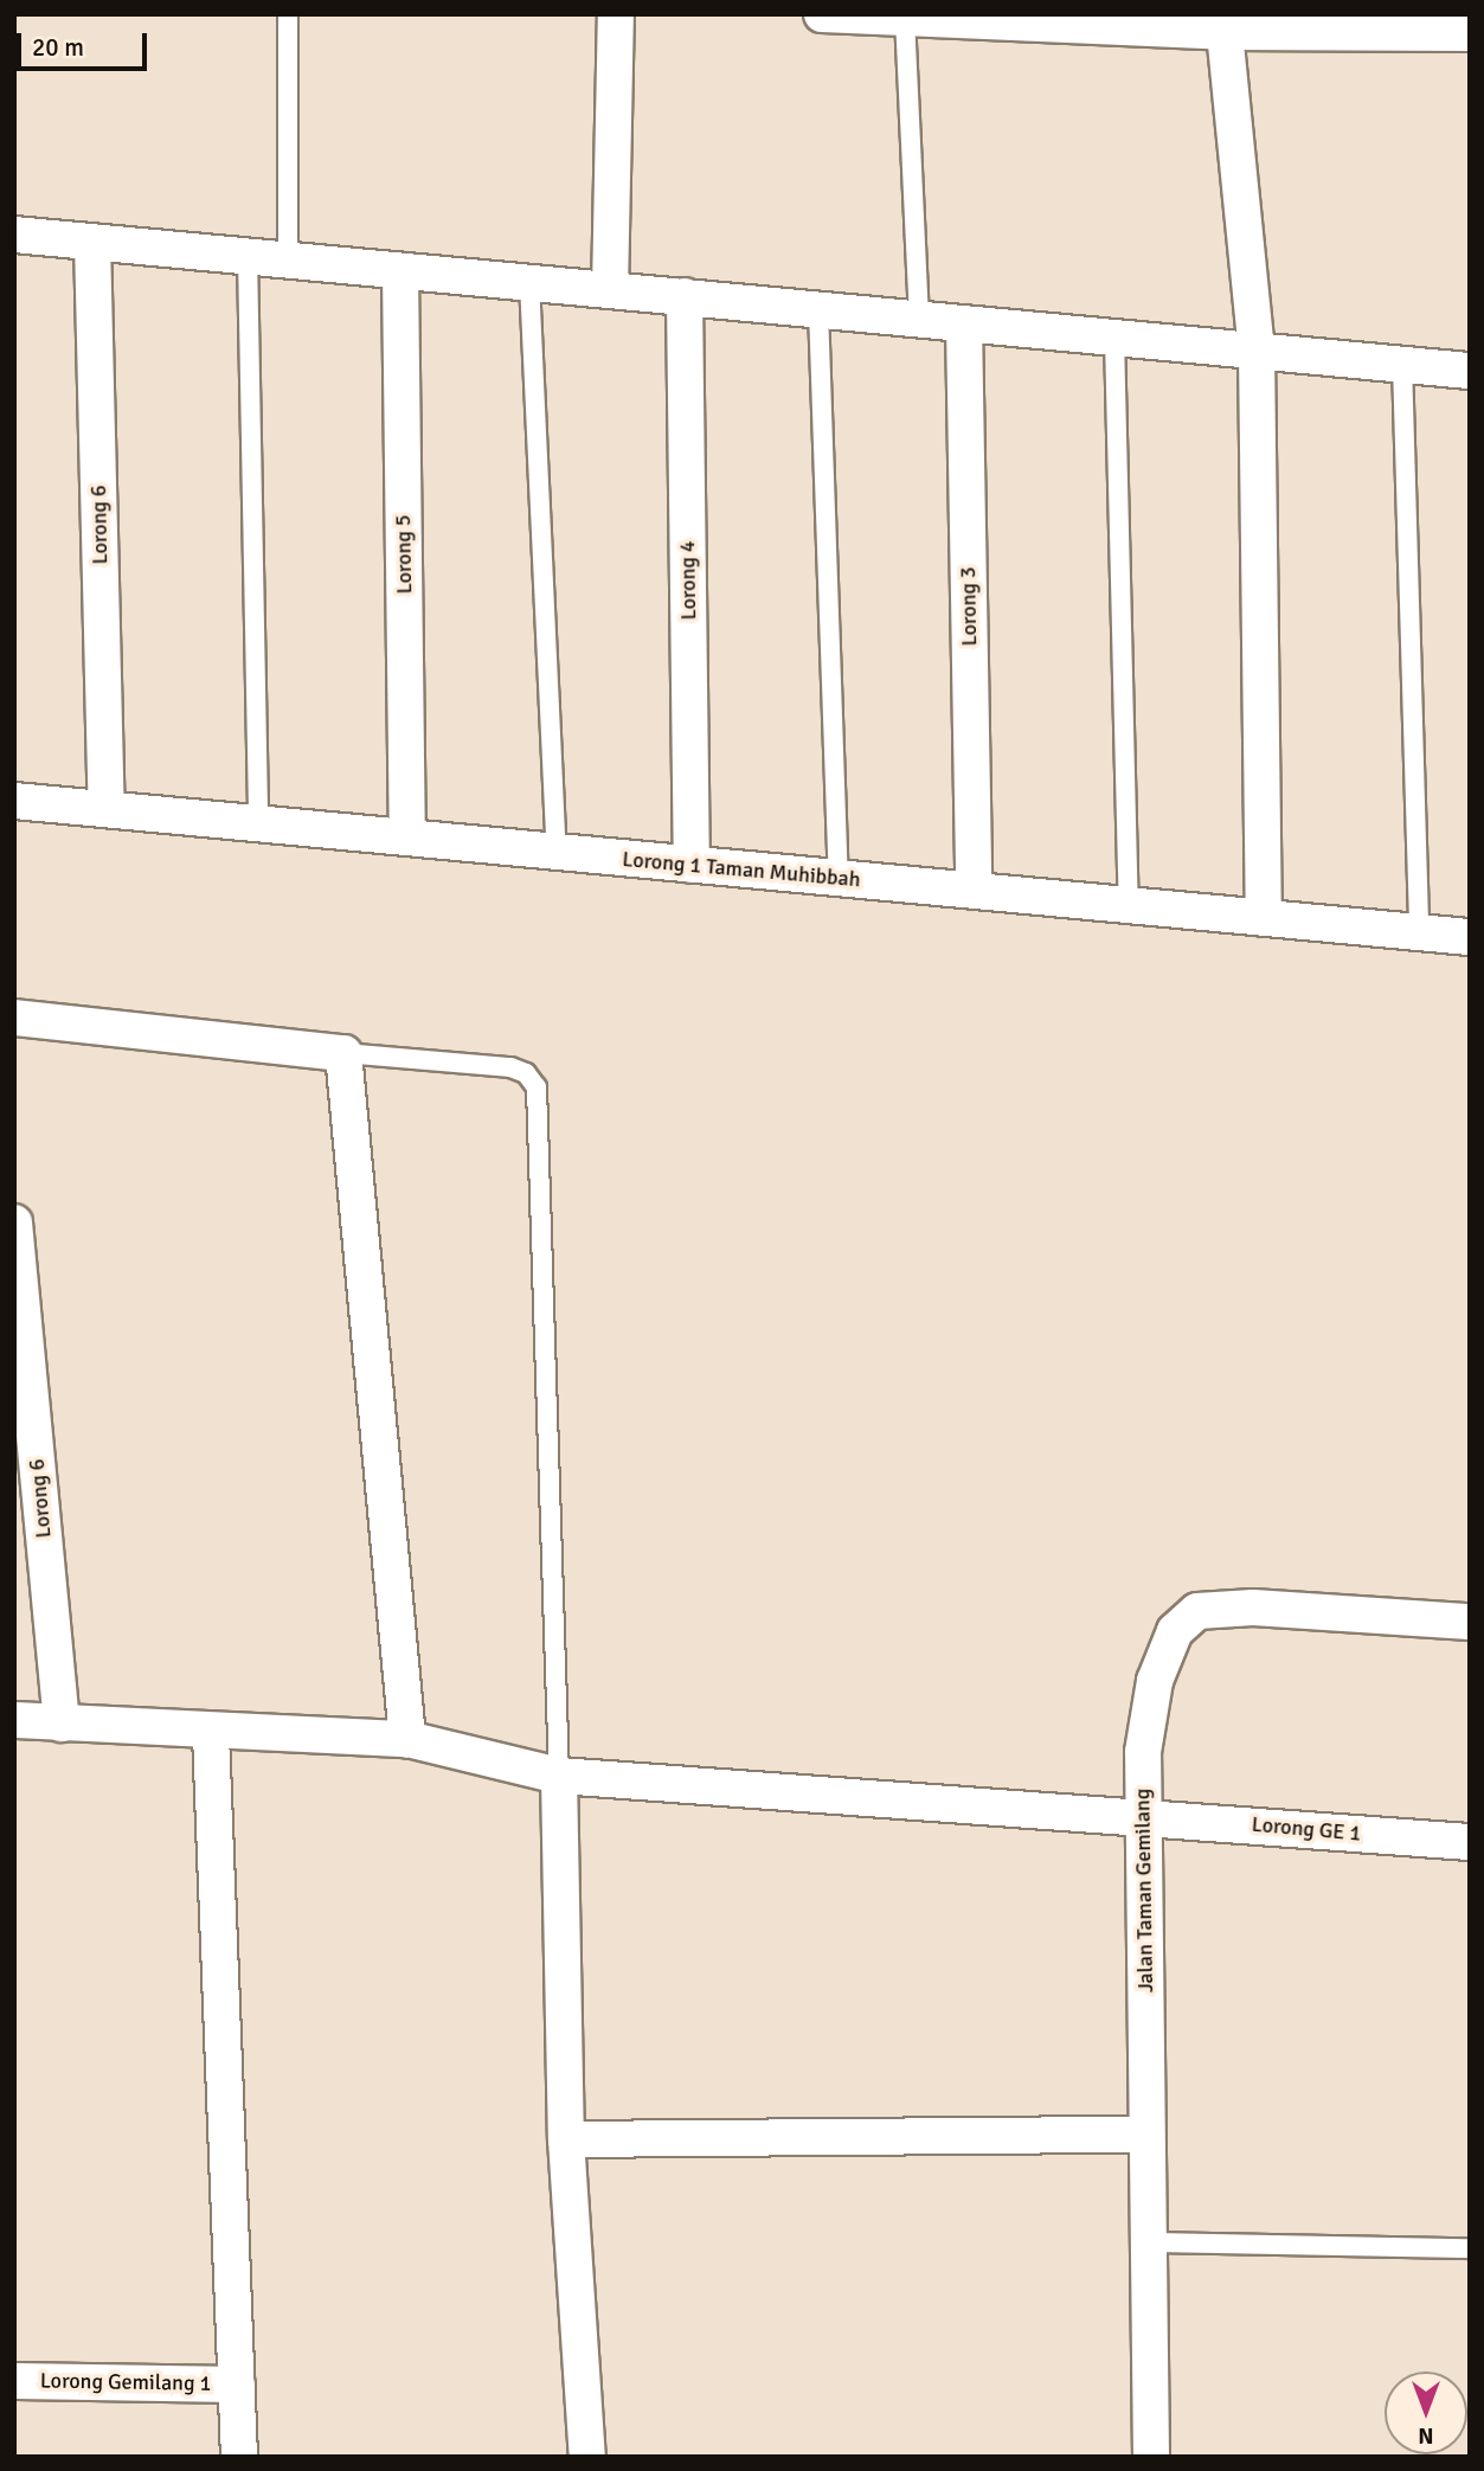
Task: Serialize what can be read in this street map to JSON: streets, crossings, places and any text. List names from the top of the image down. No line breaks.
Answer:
{"streets":{"street":["Lorong 6","Lorong 5","Lorong 4","Lorong 3","Lorong 1 Taman Muhibbah","Lorong GE 1","Jalan Taman Gemilang","Lorong Gemilang 1"]},"crossings":[["Lorong 6","Lorong 1 Taman Muhibbah"],["Lorong 6","Lorong GE 1"],["Lorong 5","Lorong 1 Taman Muhibbah"],["Lorong 4","Lorong 1 Taman Muhibbah"],["Lorong 3","Lorong 1 Taman Muhibbah"],["Lorong GE 1","Jalan Taman Gemilang"]],"scale_bar":"20 m","north":"bottom"}
